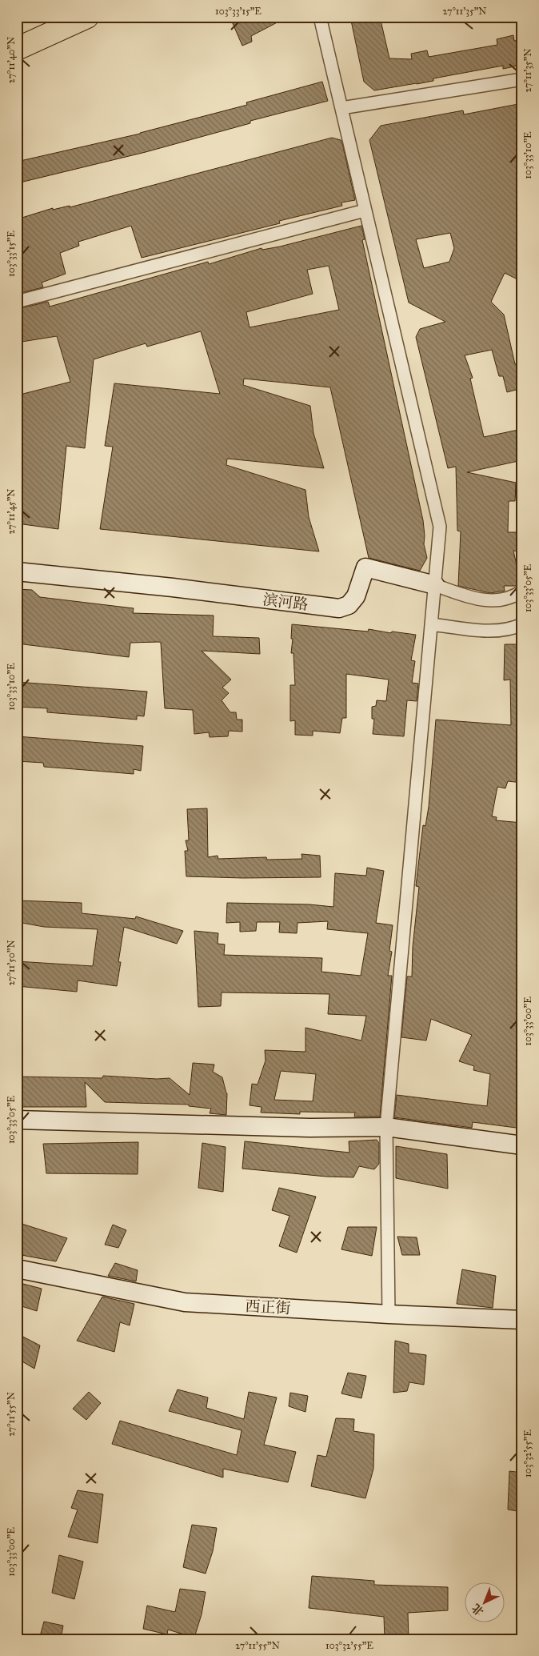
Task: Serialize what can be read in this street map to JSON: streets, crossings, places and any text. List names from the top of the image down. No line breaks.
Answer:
{"streets":{"street":["滨河路","西正街"]},"north":"bottom left","coordinates":["103°33'15\"E","27°11'35\"N","27°11'40\"N","103°33'10\"E","27°11'45\"N","103°33'05\"E","27°11'50\"N","103°33'00\"E","27°11'55\"N","103°32'55\"E"]}
